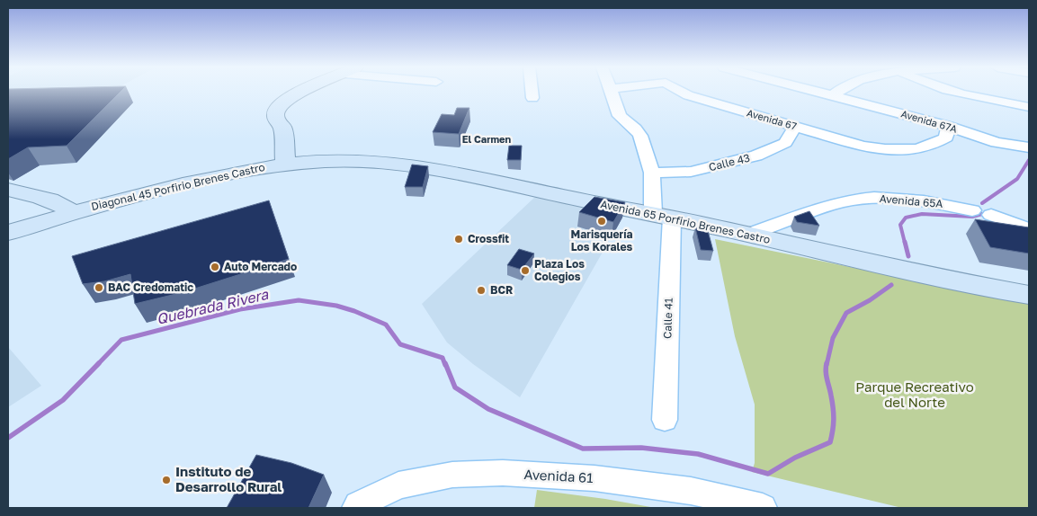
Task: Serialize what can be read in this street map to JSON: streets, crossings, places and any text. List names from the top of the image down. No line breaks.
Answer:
{"streets":{"main road":["Diagonal 45 Porfirio Brenes Castro","Avenida 65 Porfirio Brenes Castro"],"street":["Avenida 67","Avenida 67A","Calle 43","Avenida 65A","Calle 41","Avenida 61"]},"crossings":[["Avenida 67","Avenida 67A"],["Avenida 67","Calle 43"],["Calle 43","Calle 41"],["Diagonal 45 Porfirio Brenes Castro","Avenida 65 Porfirio Brenes Castro"],["Avenida 65A","Avenida 65 Porfirio Brenes Castro"],["Avenida 65 Porfirio Brenes Castro","Calle 41"]],"districts":["El Carmen"],"water":["Quebrada Rivera"],"parks":["Parque Recreativo del Norte"],"places":["Marisquería Los Korales","Crossfit","Auto Mercado","Plaza Los Colegios","BAC Credomatic","BCR","Instituto de Desarrollo Rural"]}
